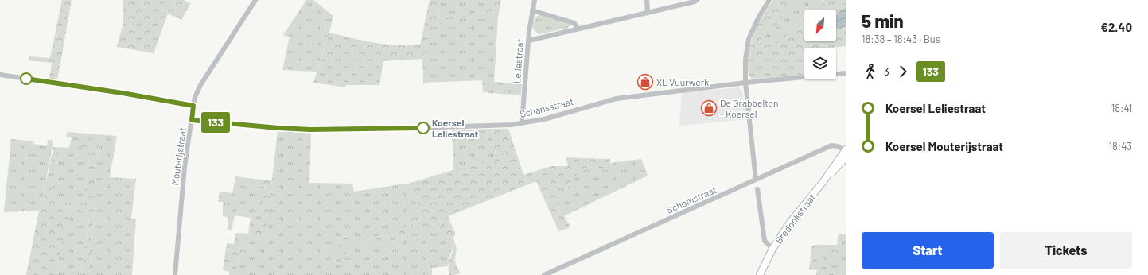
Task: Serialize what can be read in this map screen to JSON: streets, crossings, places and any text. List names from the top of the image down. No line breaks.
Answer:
{"streets":{"street":["Leliestraat","Schansstraat","Mouterijstraat","Schomstraat","Bredonkstraat"]},"crossings":[["Leliestraat","Schansstraat"],["Schansstraat","Mouterijstraat"],["Schomstraat","Bredonkstraat"]],"places":{"shop":["XL Vuurwerk","De Grabbelton - Koersel"],"other":["Koersel Leliestraat"]},"lines":["bus line 133"],"north":"bottom left","page":{"on_map":"133","heading":["5 min","18:38 – 18:43 · Bus","€2.40"],"legs":["3","133"],"list":[{"name":"Koersel Leliestraat","value":"18:41"},{"name":"Koersel Mouterijstraat","value":"18:43"}],"buttons":["Start","Tickets"]}}
